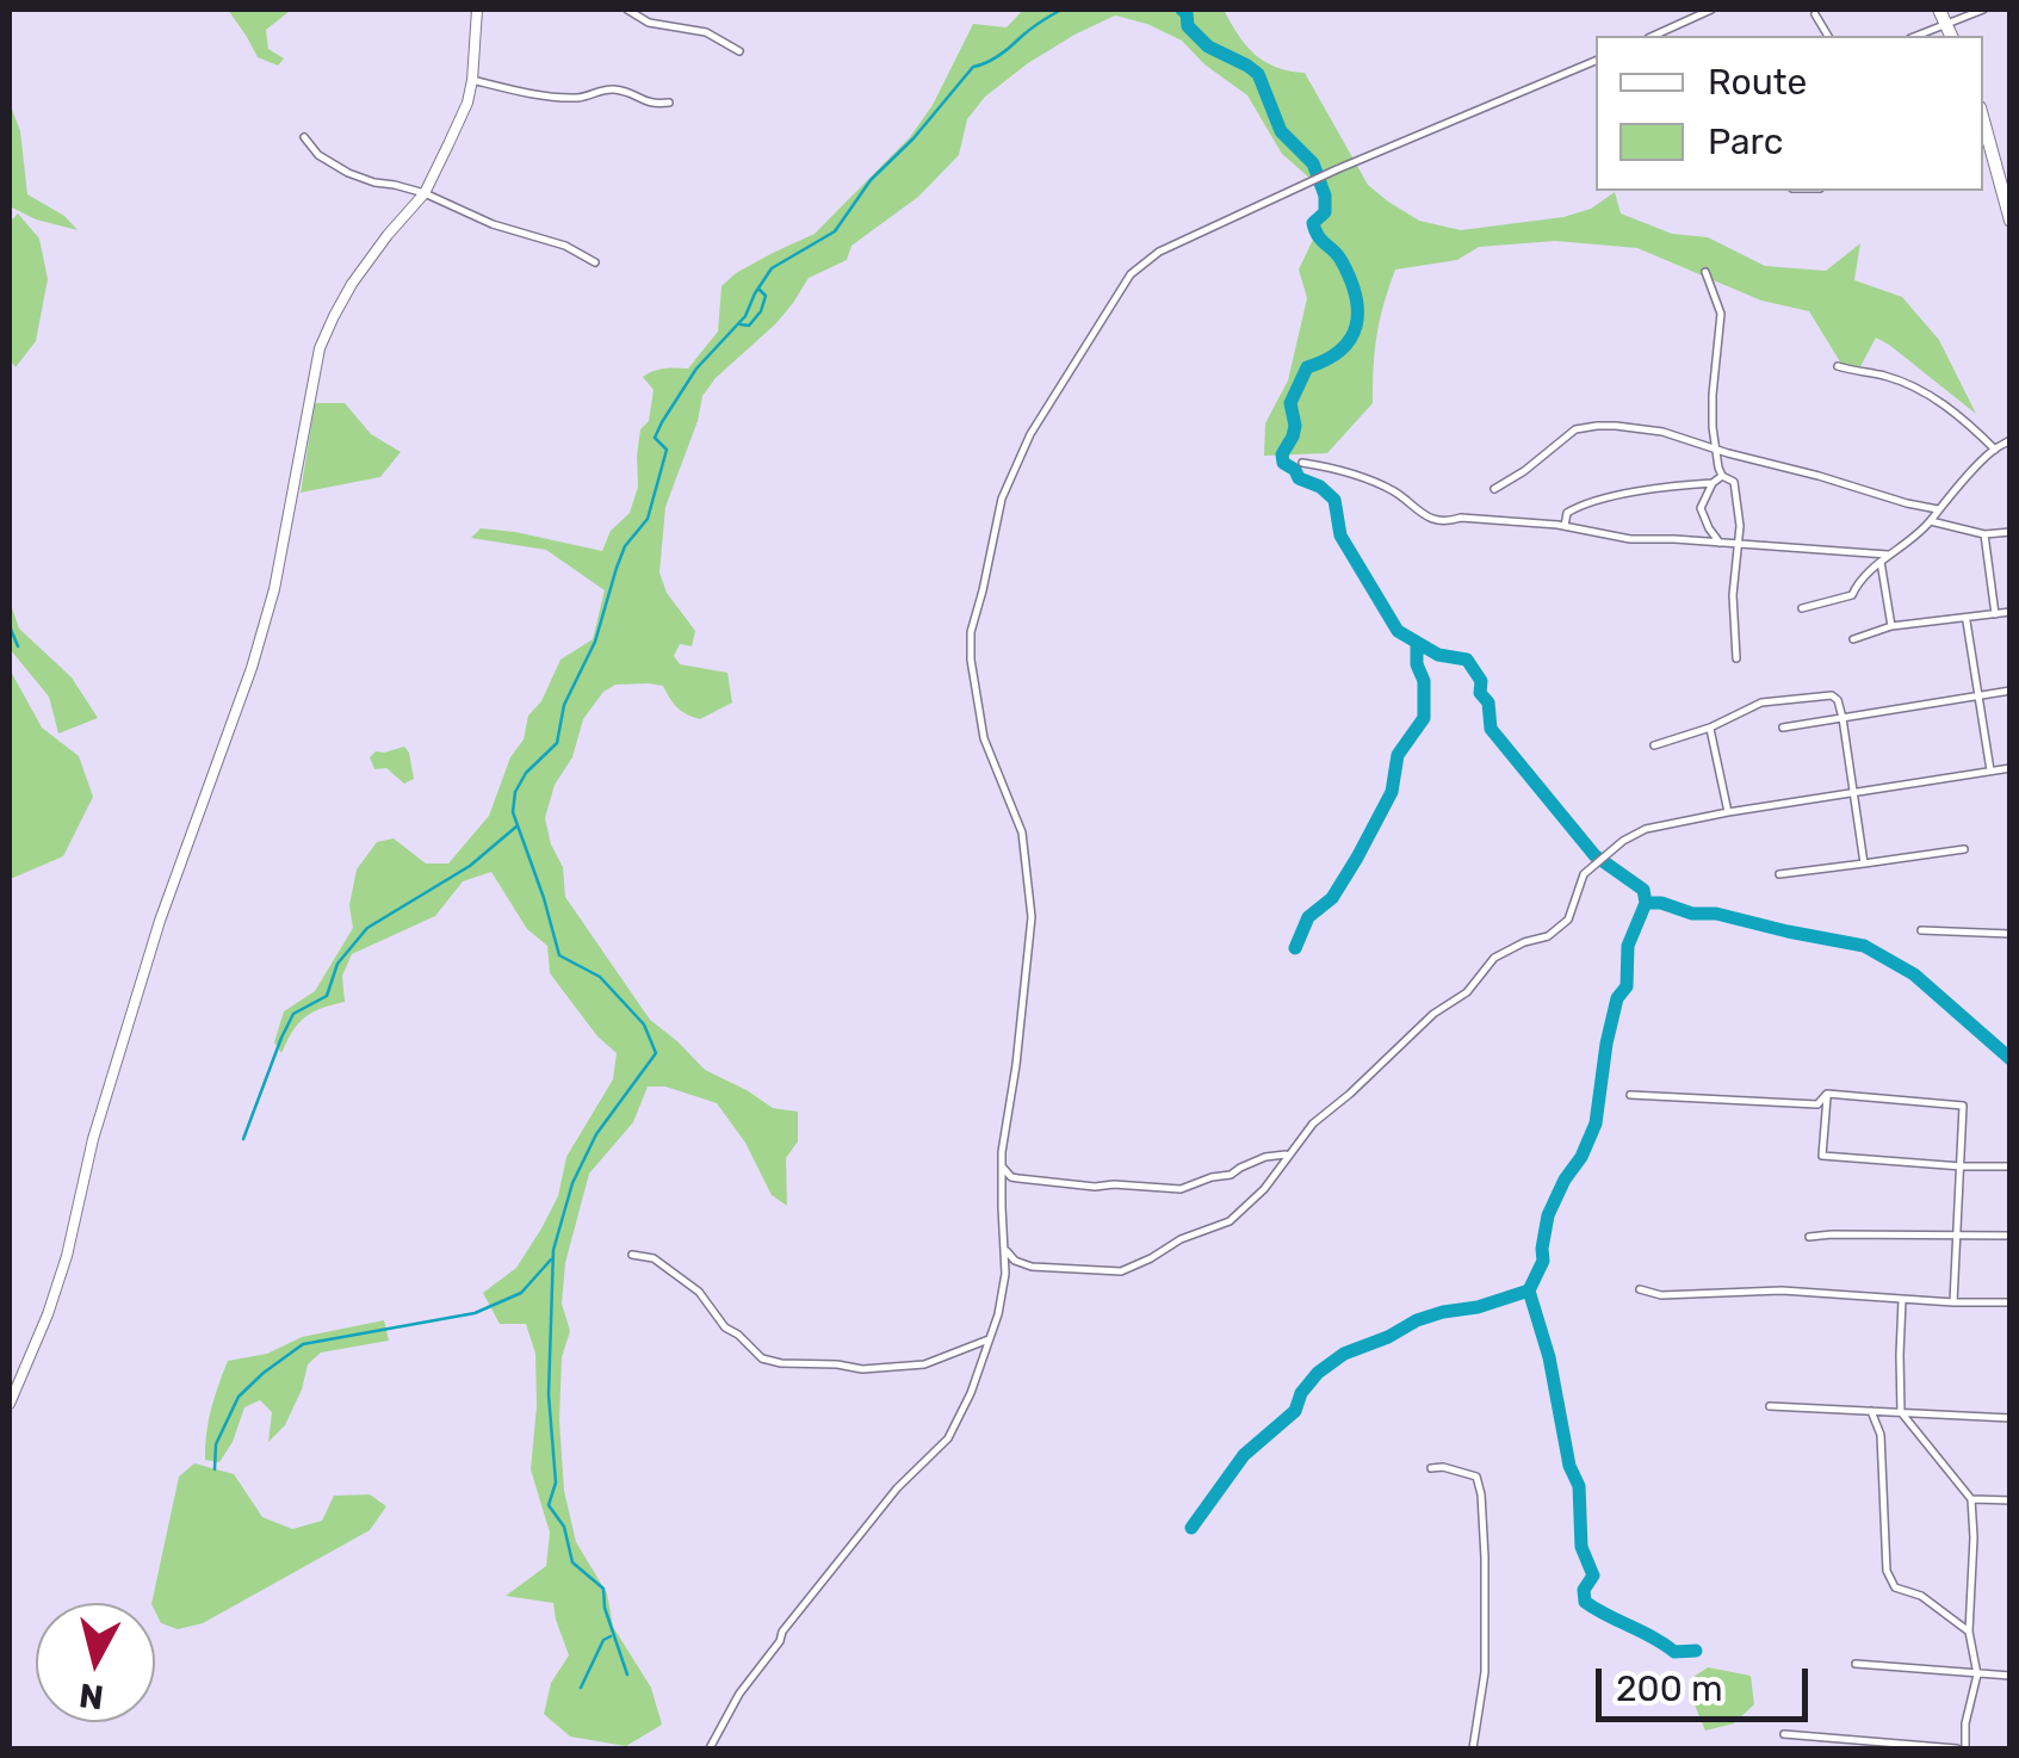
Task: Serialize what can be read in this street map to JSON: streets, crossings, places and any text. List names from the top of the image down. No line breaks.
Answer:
{"legend":["Route","Parc"],"scale_bar":"200 m","north":"bottom"}
